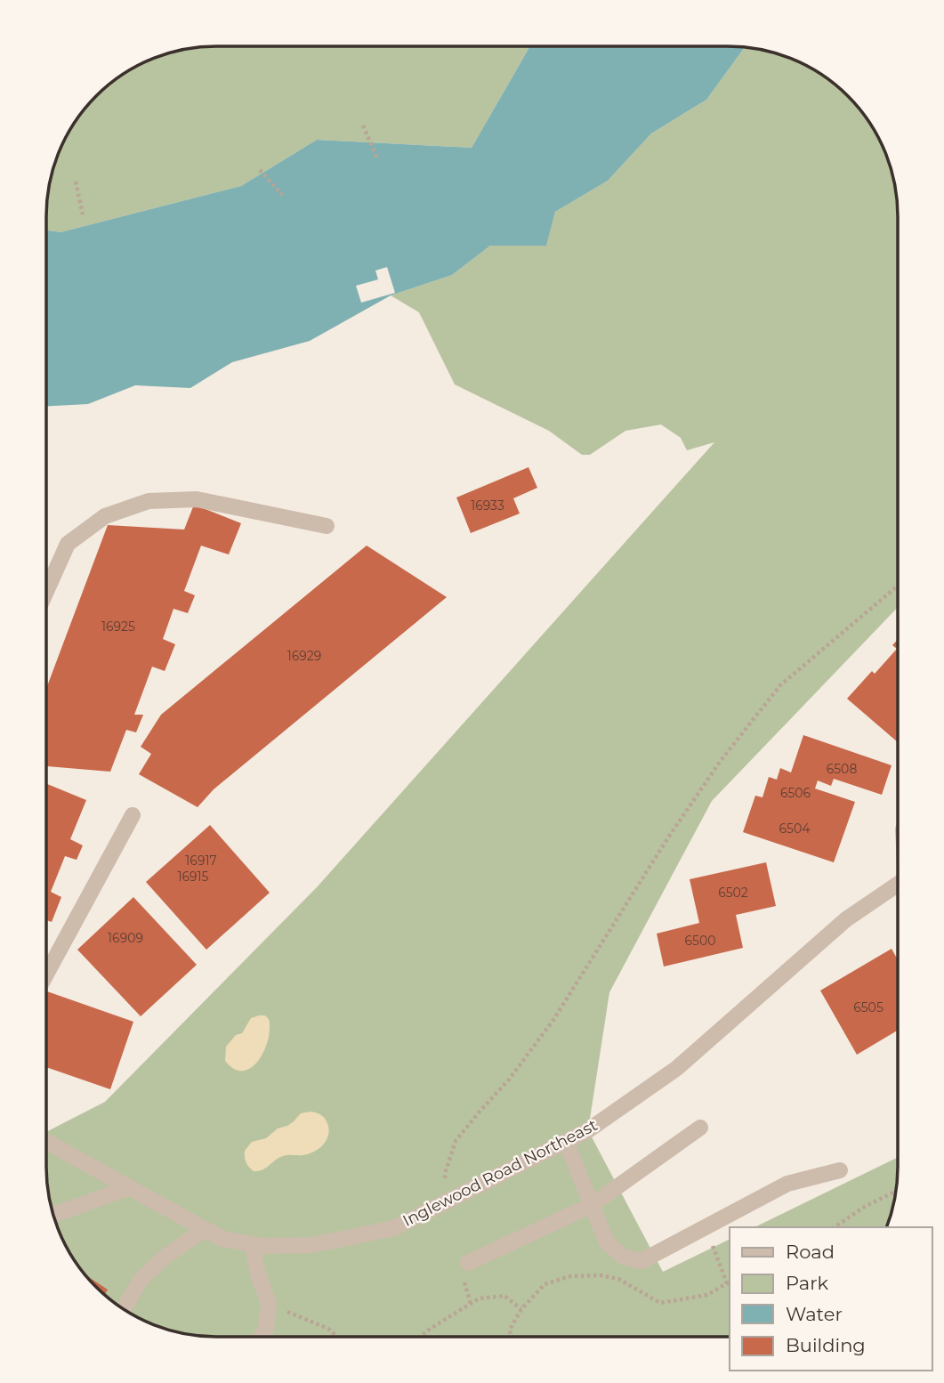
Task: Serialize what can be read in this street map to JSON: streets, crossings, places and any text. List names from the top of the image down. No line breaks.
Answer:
{"streets":{"street":["Inglewood Road Northeast"]},"house_numbers":["16933","16925","16929","6508","6506","6504","16917","16915","6502","16909","6500","6505"],"legend":["Road","Park","Water","Building"]}
